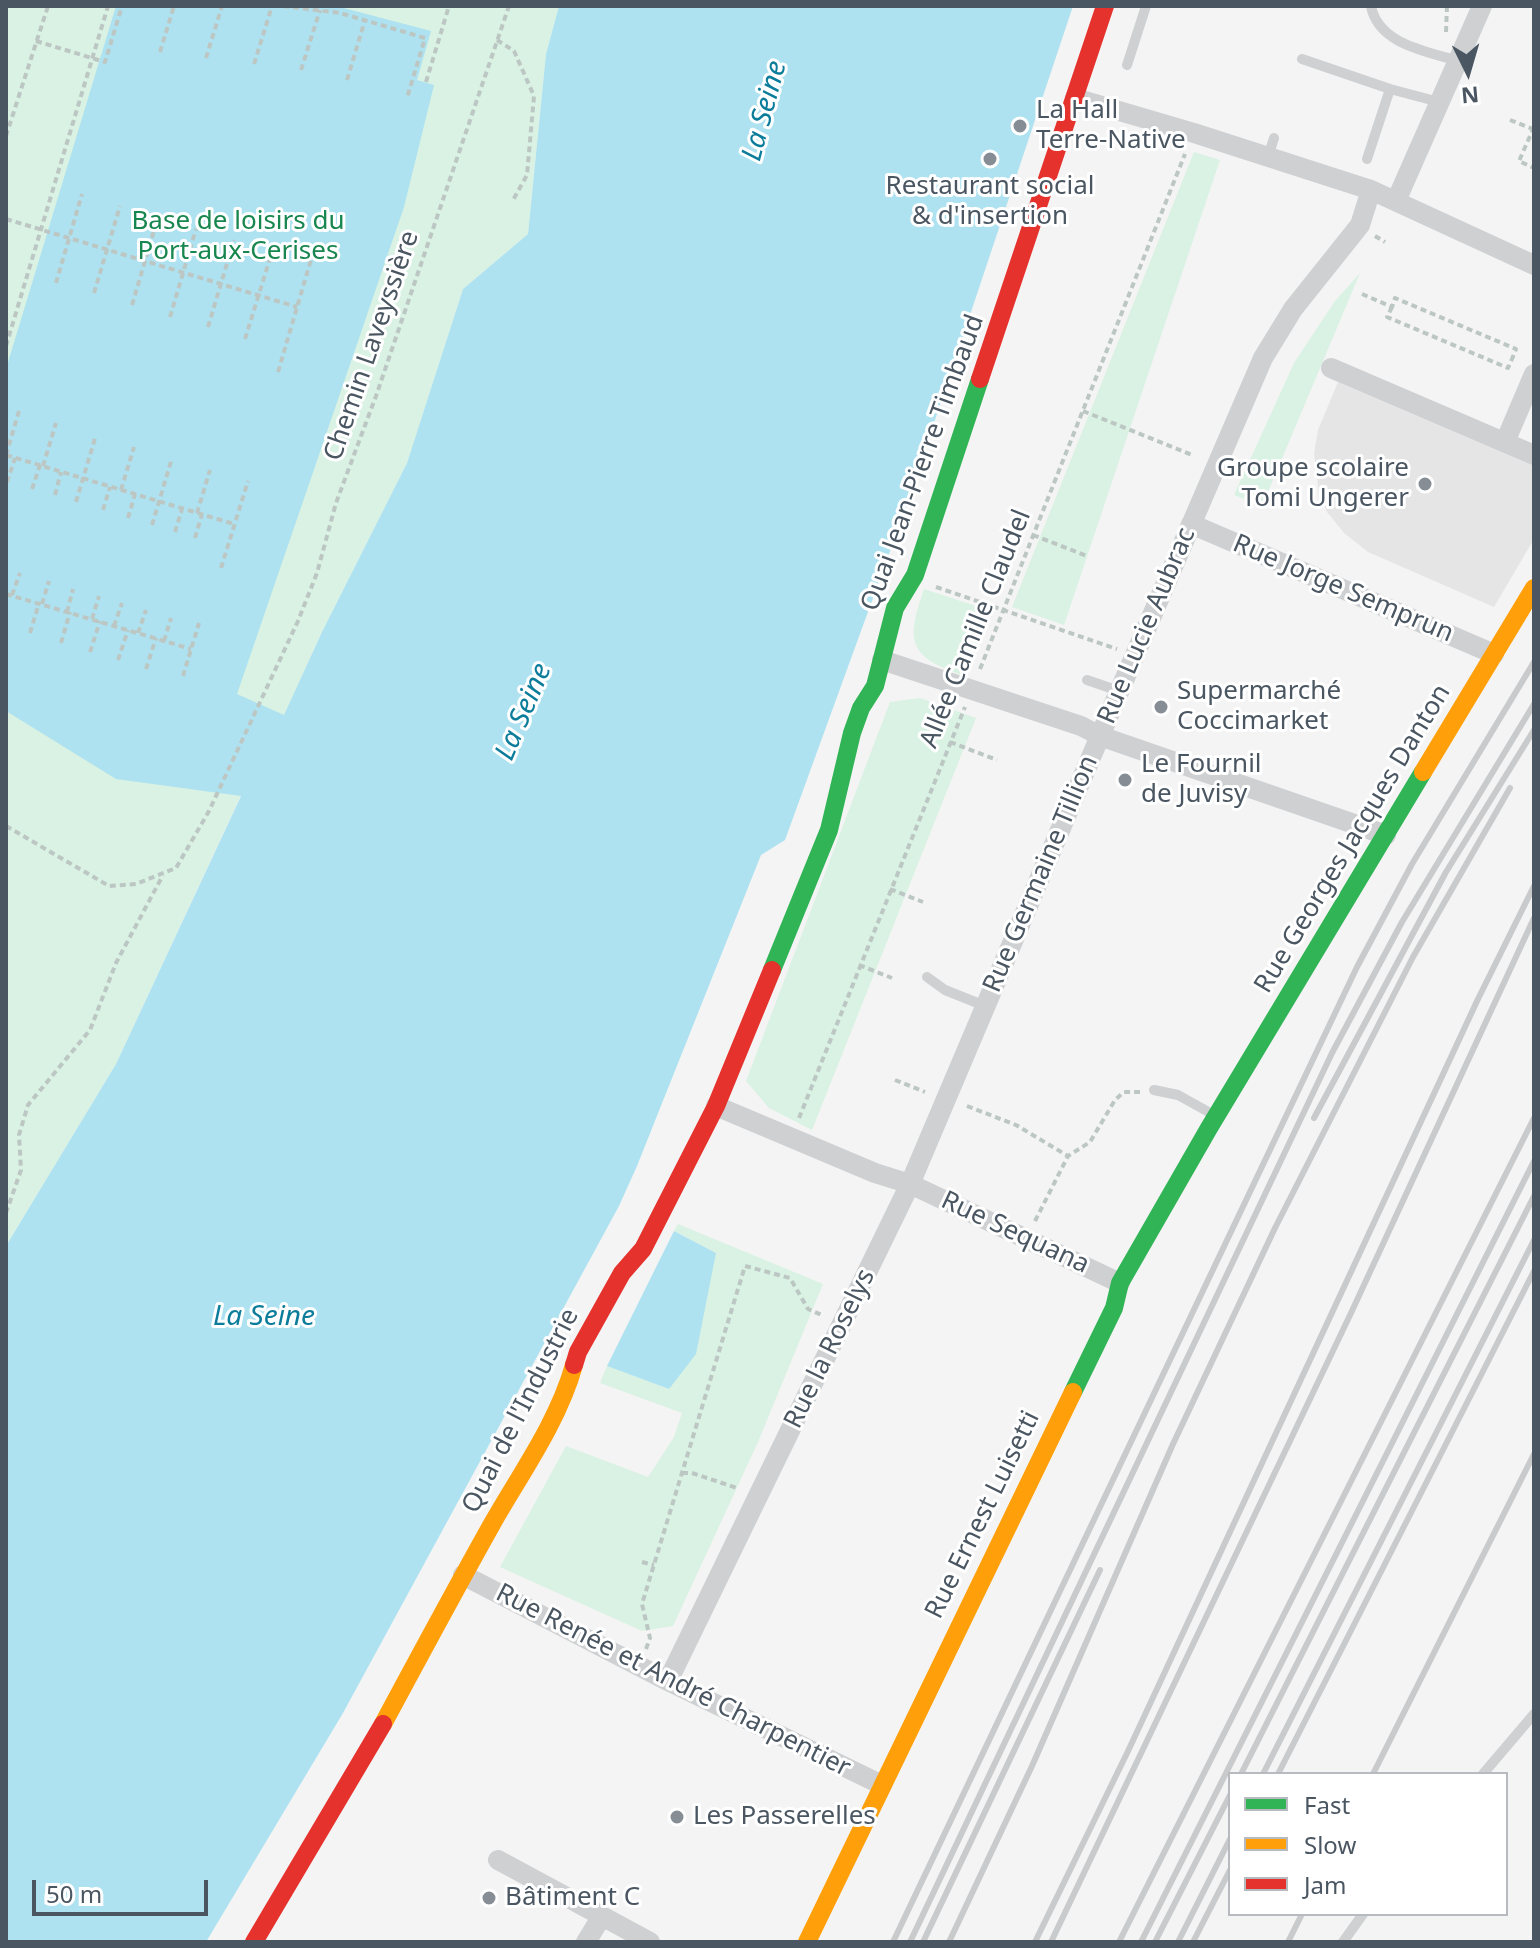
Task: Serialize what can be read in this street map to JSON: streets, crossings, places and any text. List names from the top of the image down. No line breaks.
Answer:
{"streets":{"main road":["Quai Jean-Pierre Timbaud","Rue Georges Jacques Danton","Quai de l'Industrie","Rue Ernest Luisetti"],"street":["Rue Jorge Semprun","Rue Lucie Aubrac","Rue Germaine Tillion","Rue Sequana","Rue la Roselys","Rue Renée et André Charpentier"],"path":["Chemin Laveyssière","Allée Camille Claudel"]},"crossings":[["Quai Jean-Pierre Timbaud","Rue Lucie Aubrac"],["Quai Jean-Pierre Timbaud","Quai de l'Industrie"],["Rue Jorge Semprun","Rue Lucie Aubrac"],["Rue Jorge Semprun","Rue Georges Jacques Danton"],["Rue Lucie Aubrac","Allée Camille Claudel"],["Rue Lucie Aubrac","Rue Germaine Tillion"],["Allée Camille Claudel","Rue Sequana"],["Rue Georges Jacques Danton","Rue Ernest Luisetti"],["Rue Germaine Tillion","Rue la Roselys"],["Rue Sequana","Rue la Roselys"],["Rue Sequana","Quai de l'Industrie"],["Rue Sequana","Rue Ernest Luisetti"],["Rue la Roselys","Rue Renée et André Charpentier"],["Quai de l'Industrie","Rue Renée et André Charpentier"],["Rue Ernest Luisetti","Rue Renée et André Charpentier"]],"water":["La Seine"],"parks":["Base de loisirs du Port-aux-Cerises"],"places":["La Hall Terre-Native","Restaurant social & d'insertion","Groupe scolaire Tomi Ungerer","Supermarché Coccimarket","Le Fournil de Juvisy","Les Passerelles","Bâtiment C"],"legend":["Fast","Slow","Jam"],"scale_bar":"50 m","north":"bottom"}
